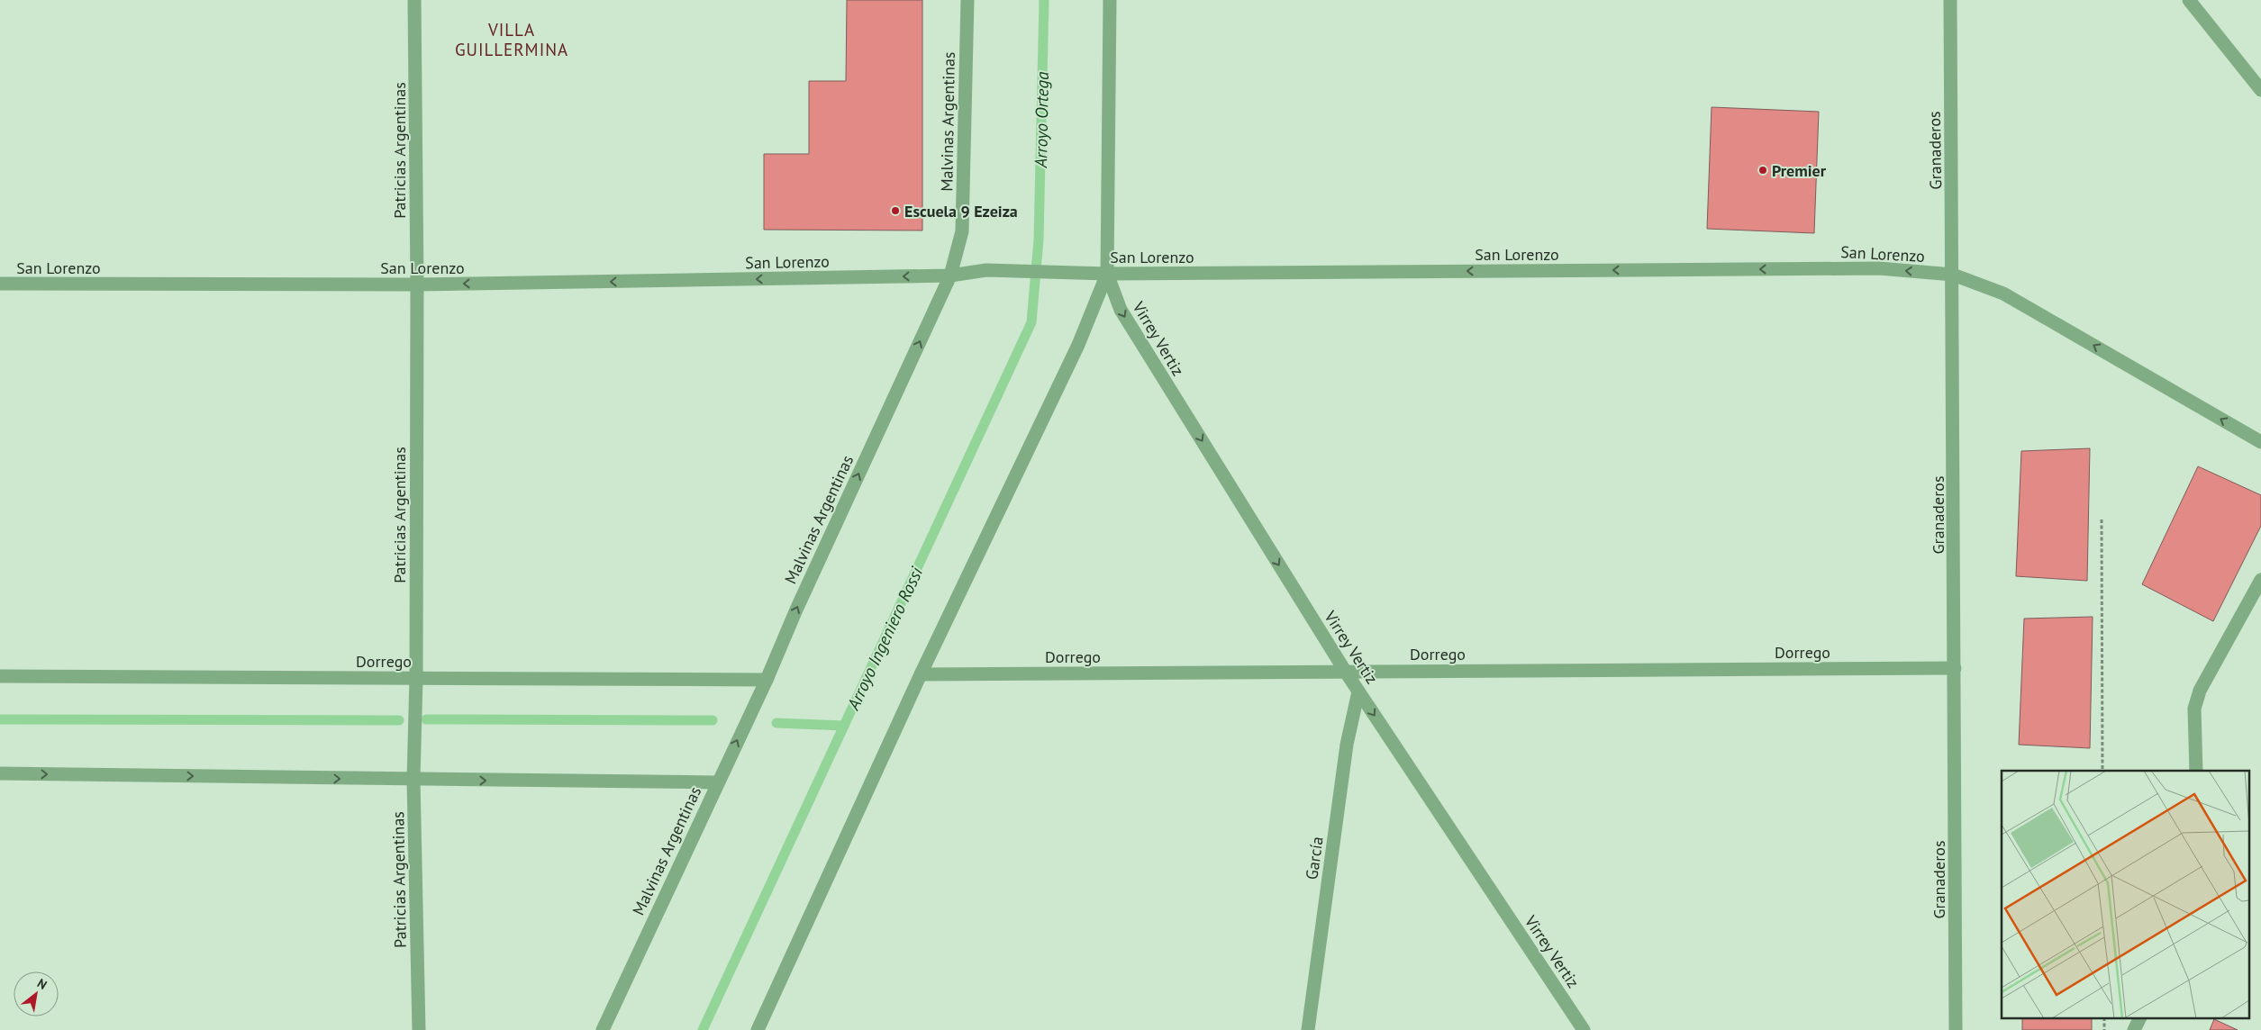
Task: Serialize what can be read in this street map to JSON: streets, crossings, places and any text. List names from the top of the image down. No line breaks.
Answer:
{"streets":{"street":["Malvinas Argentinas","Patricias Argentinas","Granaderos","San Lorenzo","Virrey Vertiz","Dorrego","García"]},"crossings":[["Malvinas Argentinas","San Lorenzo"],["Malvinas Argentinas","Dorrego"],["Patricias Argentinas","San Lorenzo"],["Patricias Argentinas","Dorrego"],["Granaderos","San Lorenzo"],["Granaderos","Dorrego"],["San Lorenzo","Virrey Vertiz"],["Virrey Vertiz","Dorrego"],["Virrey Vertiz","García"]],"one_way":["Malvinas Argentinas","San Lorenzo","Virrey Vertiz"],"districts":["VILLA GUILLERMINA"],"water":["Arroyo Ortega","Arroyo Ingeniero Rossi"],"places":["Premier","Escuela 9 Ezeiza"],"north":"top right"}
